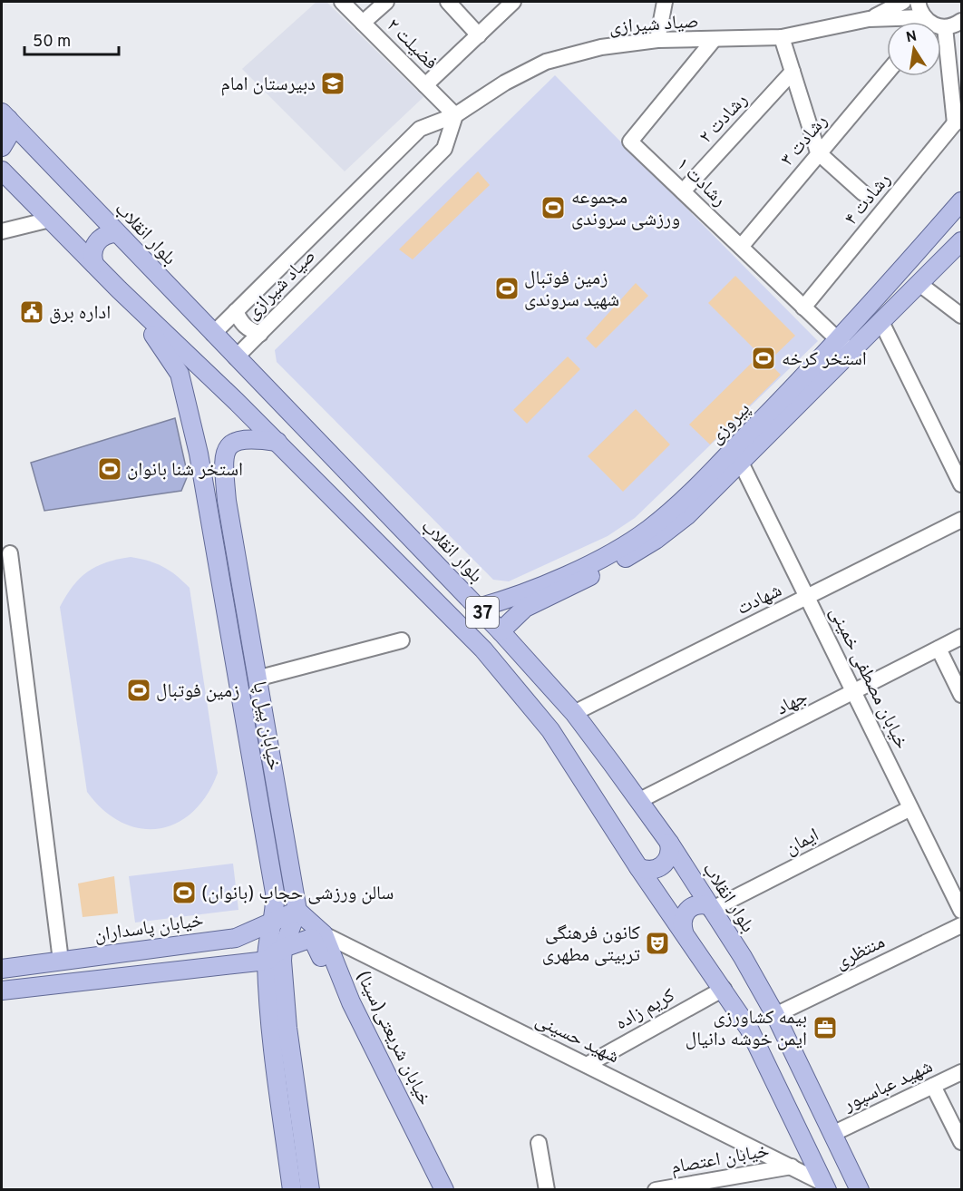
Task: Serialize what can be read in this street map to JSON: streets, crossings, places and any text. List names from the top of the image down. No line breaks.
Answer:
{"streets":{"main road":["بلوار انقلاب","پیروزی","37","خیابان پیل پا","خیابان پاسداران","خیابان شریعتی(سینا)"],"street":["صیاد شیرازی","فضیلت ۲","رشادت ۲","رشادت ۳","رشادت ۱","رشادت ۴","شهادت","خیابان مصطفی خمینی","جهاد","ایمان","منتظری","کریم زاده","شهید حسینی","شهید عباسپور","خیابان اعتصام"]},"crossings":[["صیاد شیرازی","فضیلت ۲"],["صیاد شیرازی","رشادت ۱"],["صیاد شیرازی","بلوار انقلاب"],["رشادت ۲","رشادت ۱"],["رشادت ۳","رشادت ۱"],["رشادت ۱","رشادت ۴"],["رشادت ۱","پیروزی"],["بلوار انقلاب","پیروزی"],["بلوار انقلاب","شهادت"],["بلوار انقلاب","جهاد"],["بلوار انقلاب","ایمان"],["بلوار انقلاب","منتظری"],["بلوار انقلاب","شهید عباسپور"],["پیروزی","خیابان مصطفی خمینی"],["شهادت","خیابان مصطفی خمینی"],["37","خیابان پیل پا"],["37","کریم زاده"],["37","شهید حسینی"],["خیابان مصطفی خمینی","جهاد"],["خیابان مصطفی خمینی","ایمان"],["خیابان پیل پا","خیابان پاسداران"],["خیابان پیل پا","خیابان شریعتی(سینا)"],["خیابان پاسداران","خیابان شریعتی(سینا)"],["کریم زاده","شهید حسینی"],["خیابان شریعتی(سینا)","شهید حسینی"],["شهید حسینی","خیابان اعتصام"]],"places":{"school or university":["دبیرستان امام"],"sports":["مجموعه ورزشی سروندی","زمین فوتبال شهید سروندی","استخر کرخه","استخر شنا بانوان","زمین فوتبال","سالن ورزشی حجاب (بانوان)"],"public building":["اداره برق"],"theatre":["کانون فرهنگی تربیتی مطهری"],"office":["بیمه کشاورزی ایمن خوشه دانیال"]},"scale_bar":"50 m","north":"top"}
